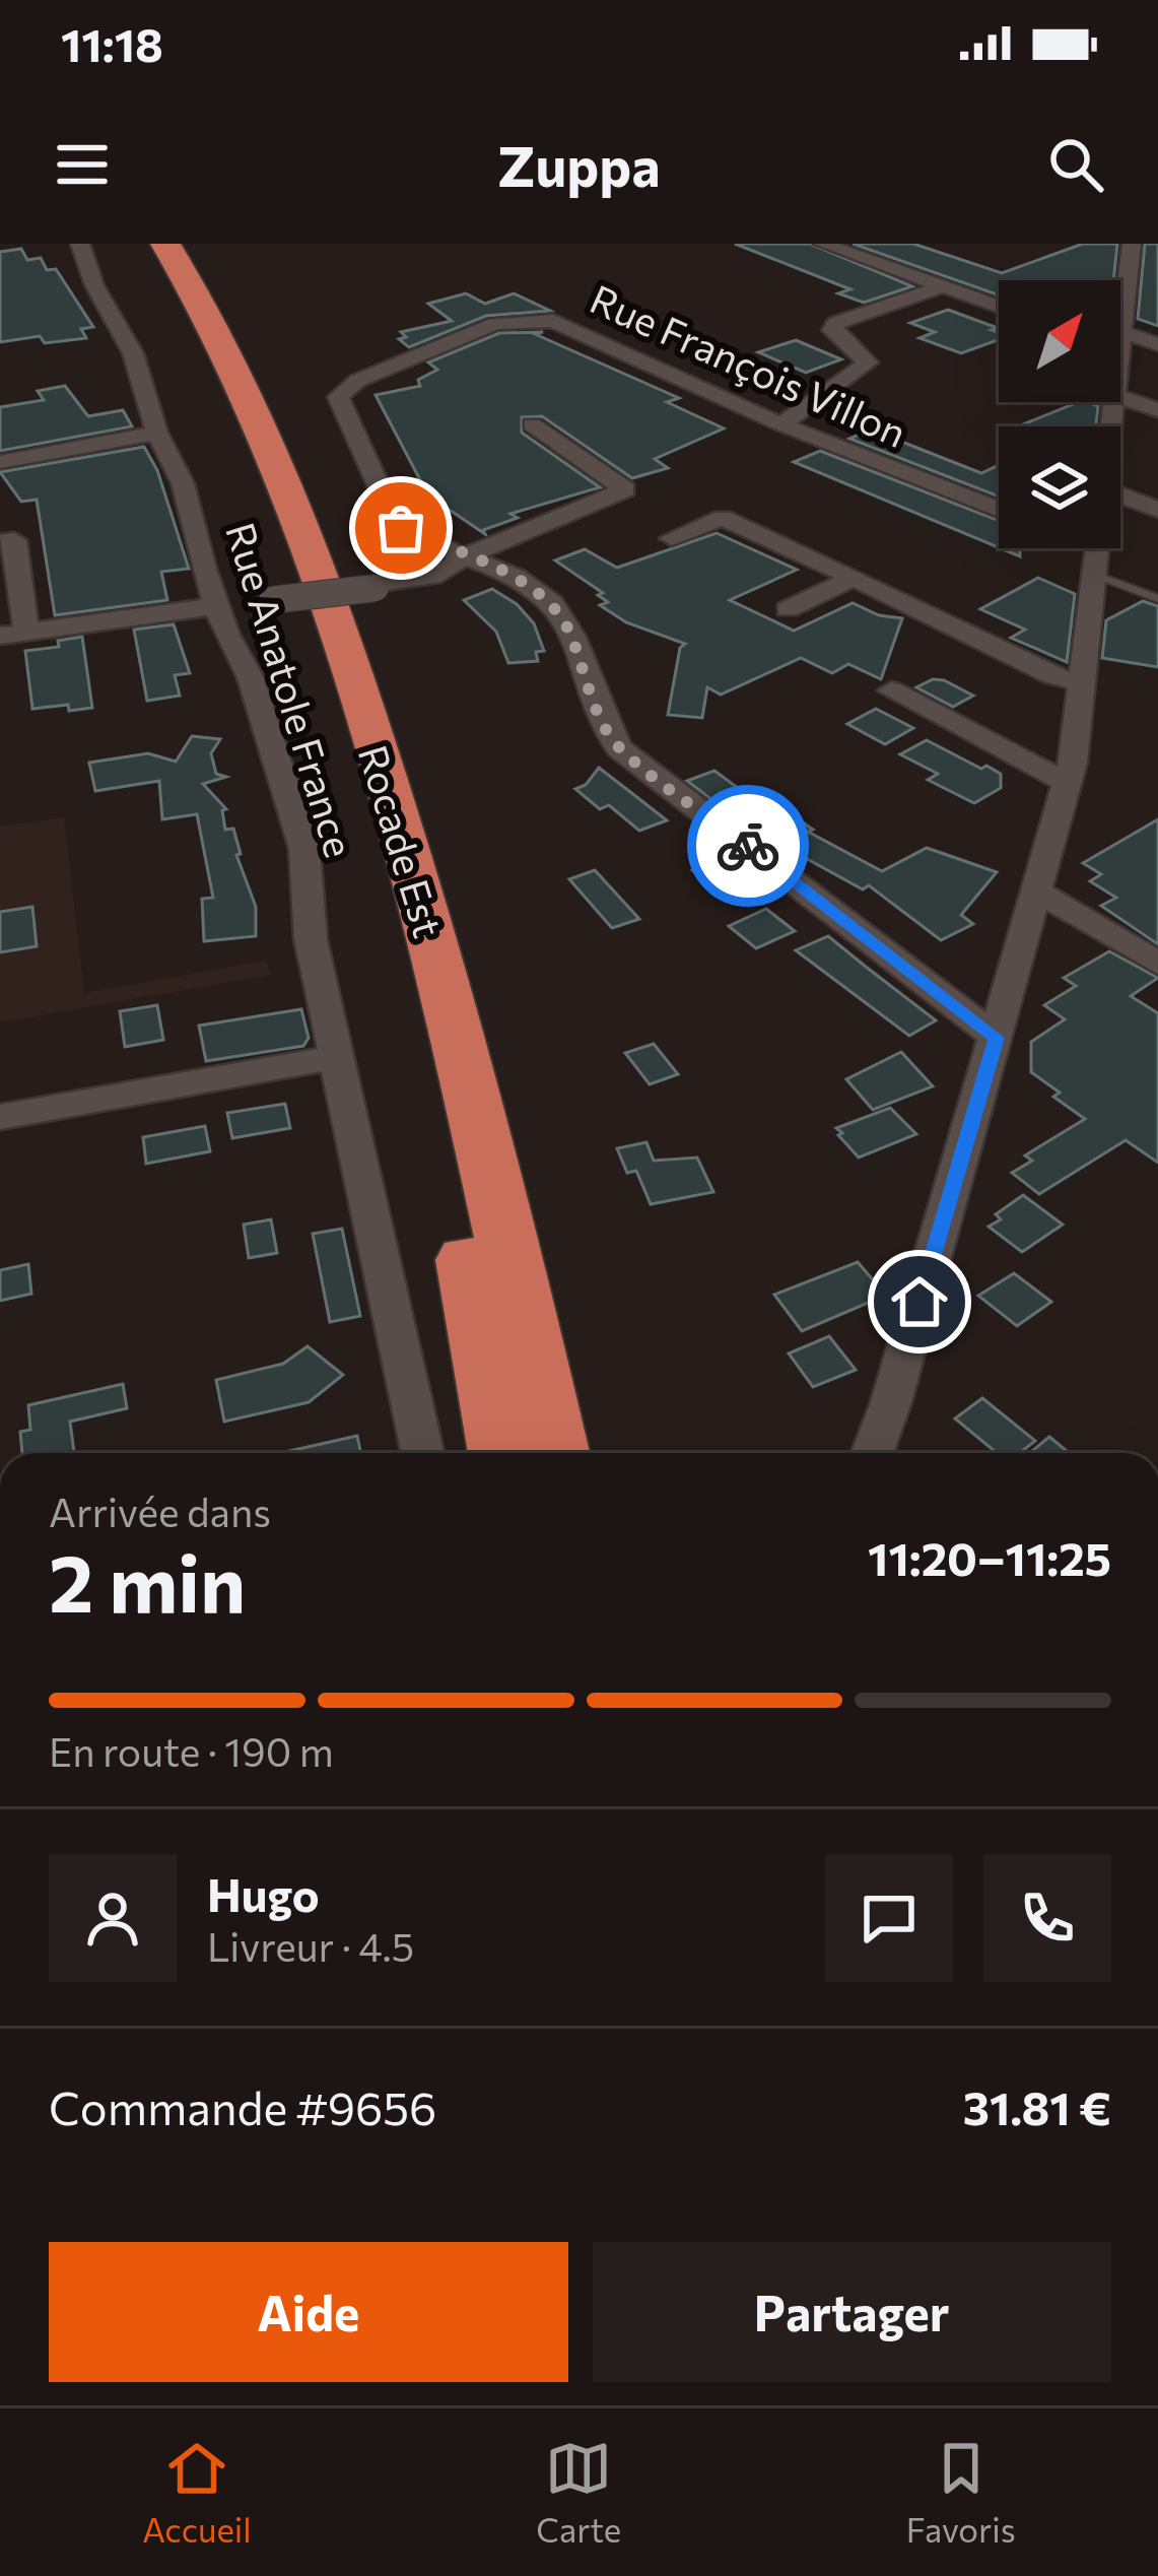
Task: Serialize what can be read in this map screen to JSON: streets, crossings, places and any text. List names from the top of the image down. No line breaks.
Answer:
{"streets":{"highway":["Rocade Est"],"street":["Rue François Villon","Rue Anatole France"]},"north":"top right","page":{"status":"11:18","header":"Zuppa","heading":["2 min","Arrivée dans","11:20–11:25"],"panel":["Hugo","Livreur · 4.5","Commande #9656","31.81 €"],"bar":"En route · 190 m","buttons":["Aide","Partager"],"tabs":["Accueil","Carte","Favoris"]}}
